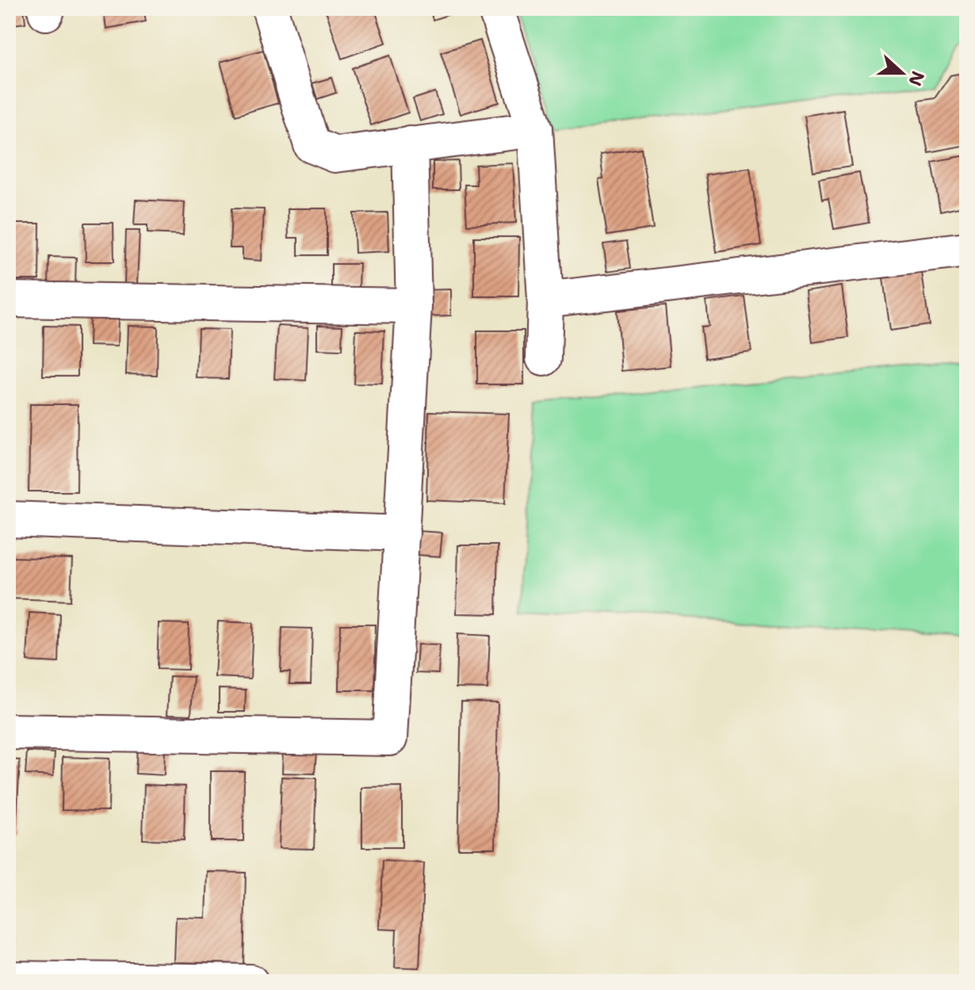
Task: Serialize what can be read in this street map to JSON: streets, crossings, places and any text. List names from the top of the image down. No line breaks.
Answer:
{"north":"right"}
